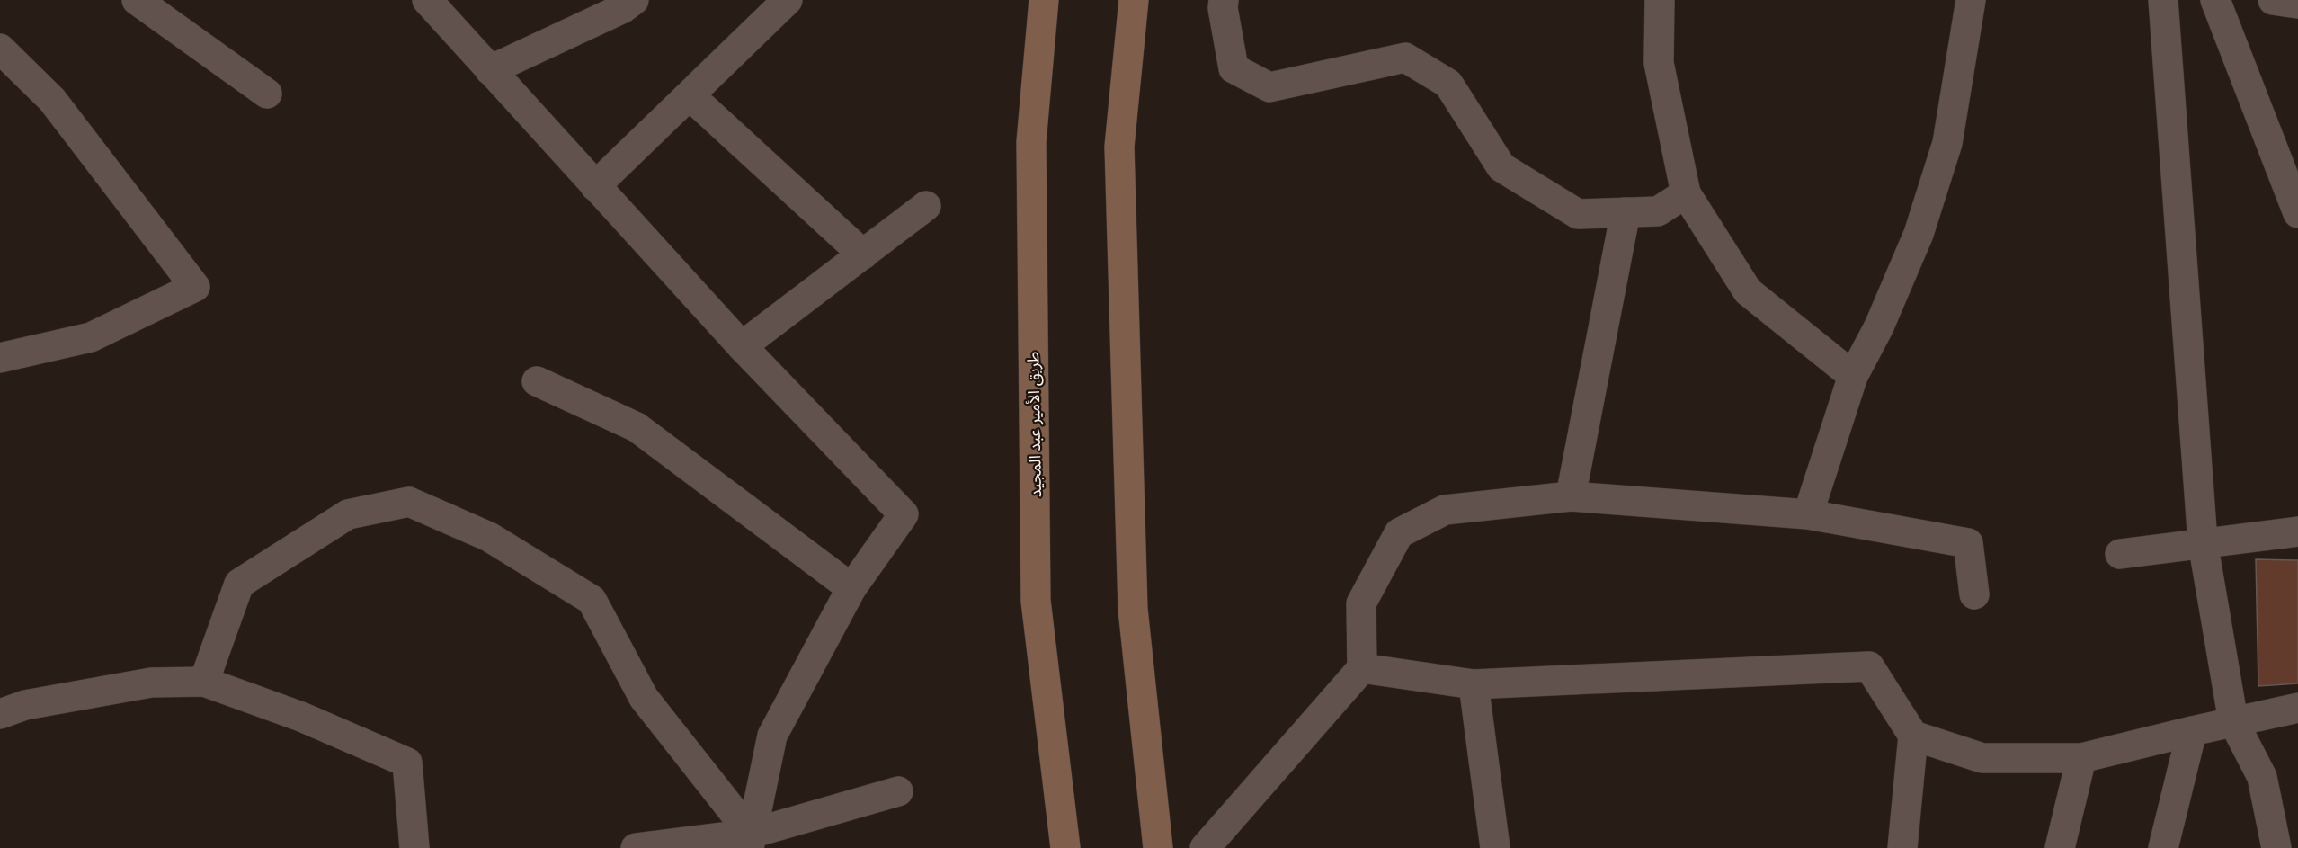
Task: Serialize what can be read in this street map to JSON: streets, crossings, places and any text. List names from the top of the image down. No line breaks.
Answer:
{"streets":{"main road":["طريق الأمير عبد المجيد"]}}
